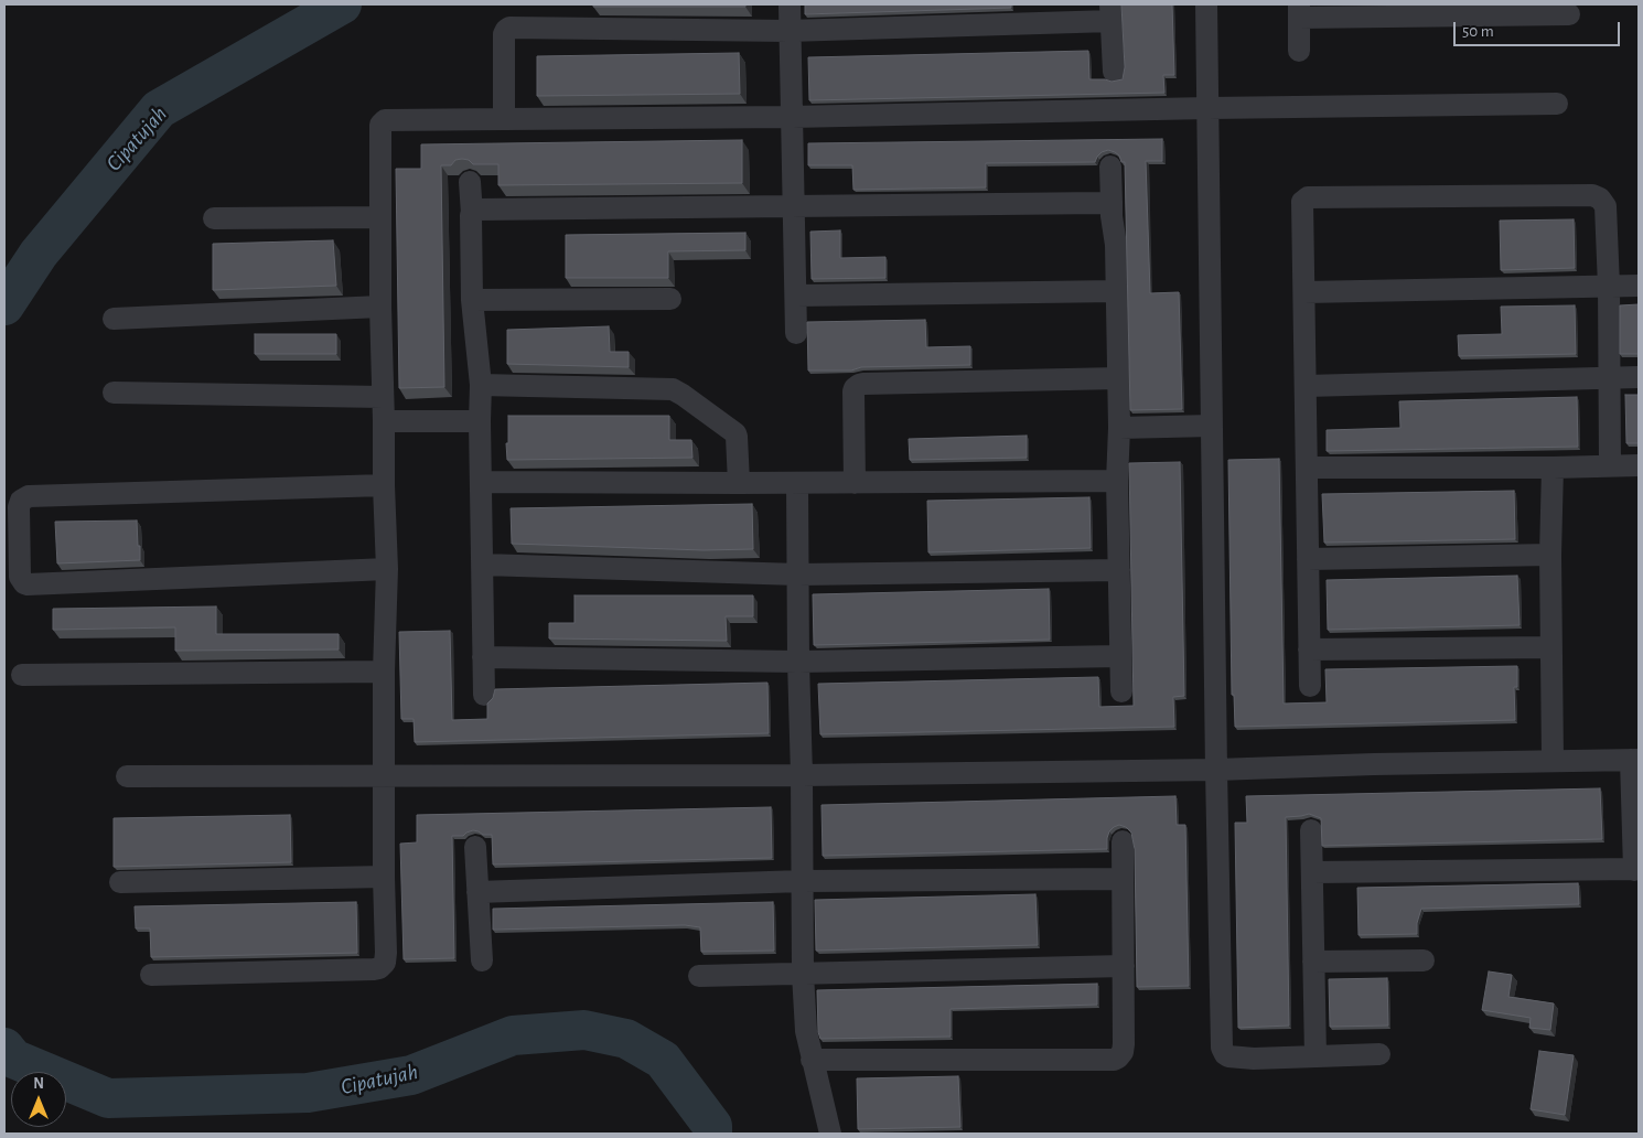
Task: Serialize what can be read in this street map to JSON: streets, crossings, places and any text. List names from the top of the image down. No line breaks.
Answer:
{"water":["Cipatujah"],"scale_bar":"50 m","north":"top"}
